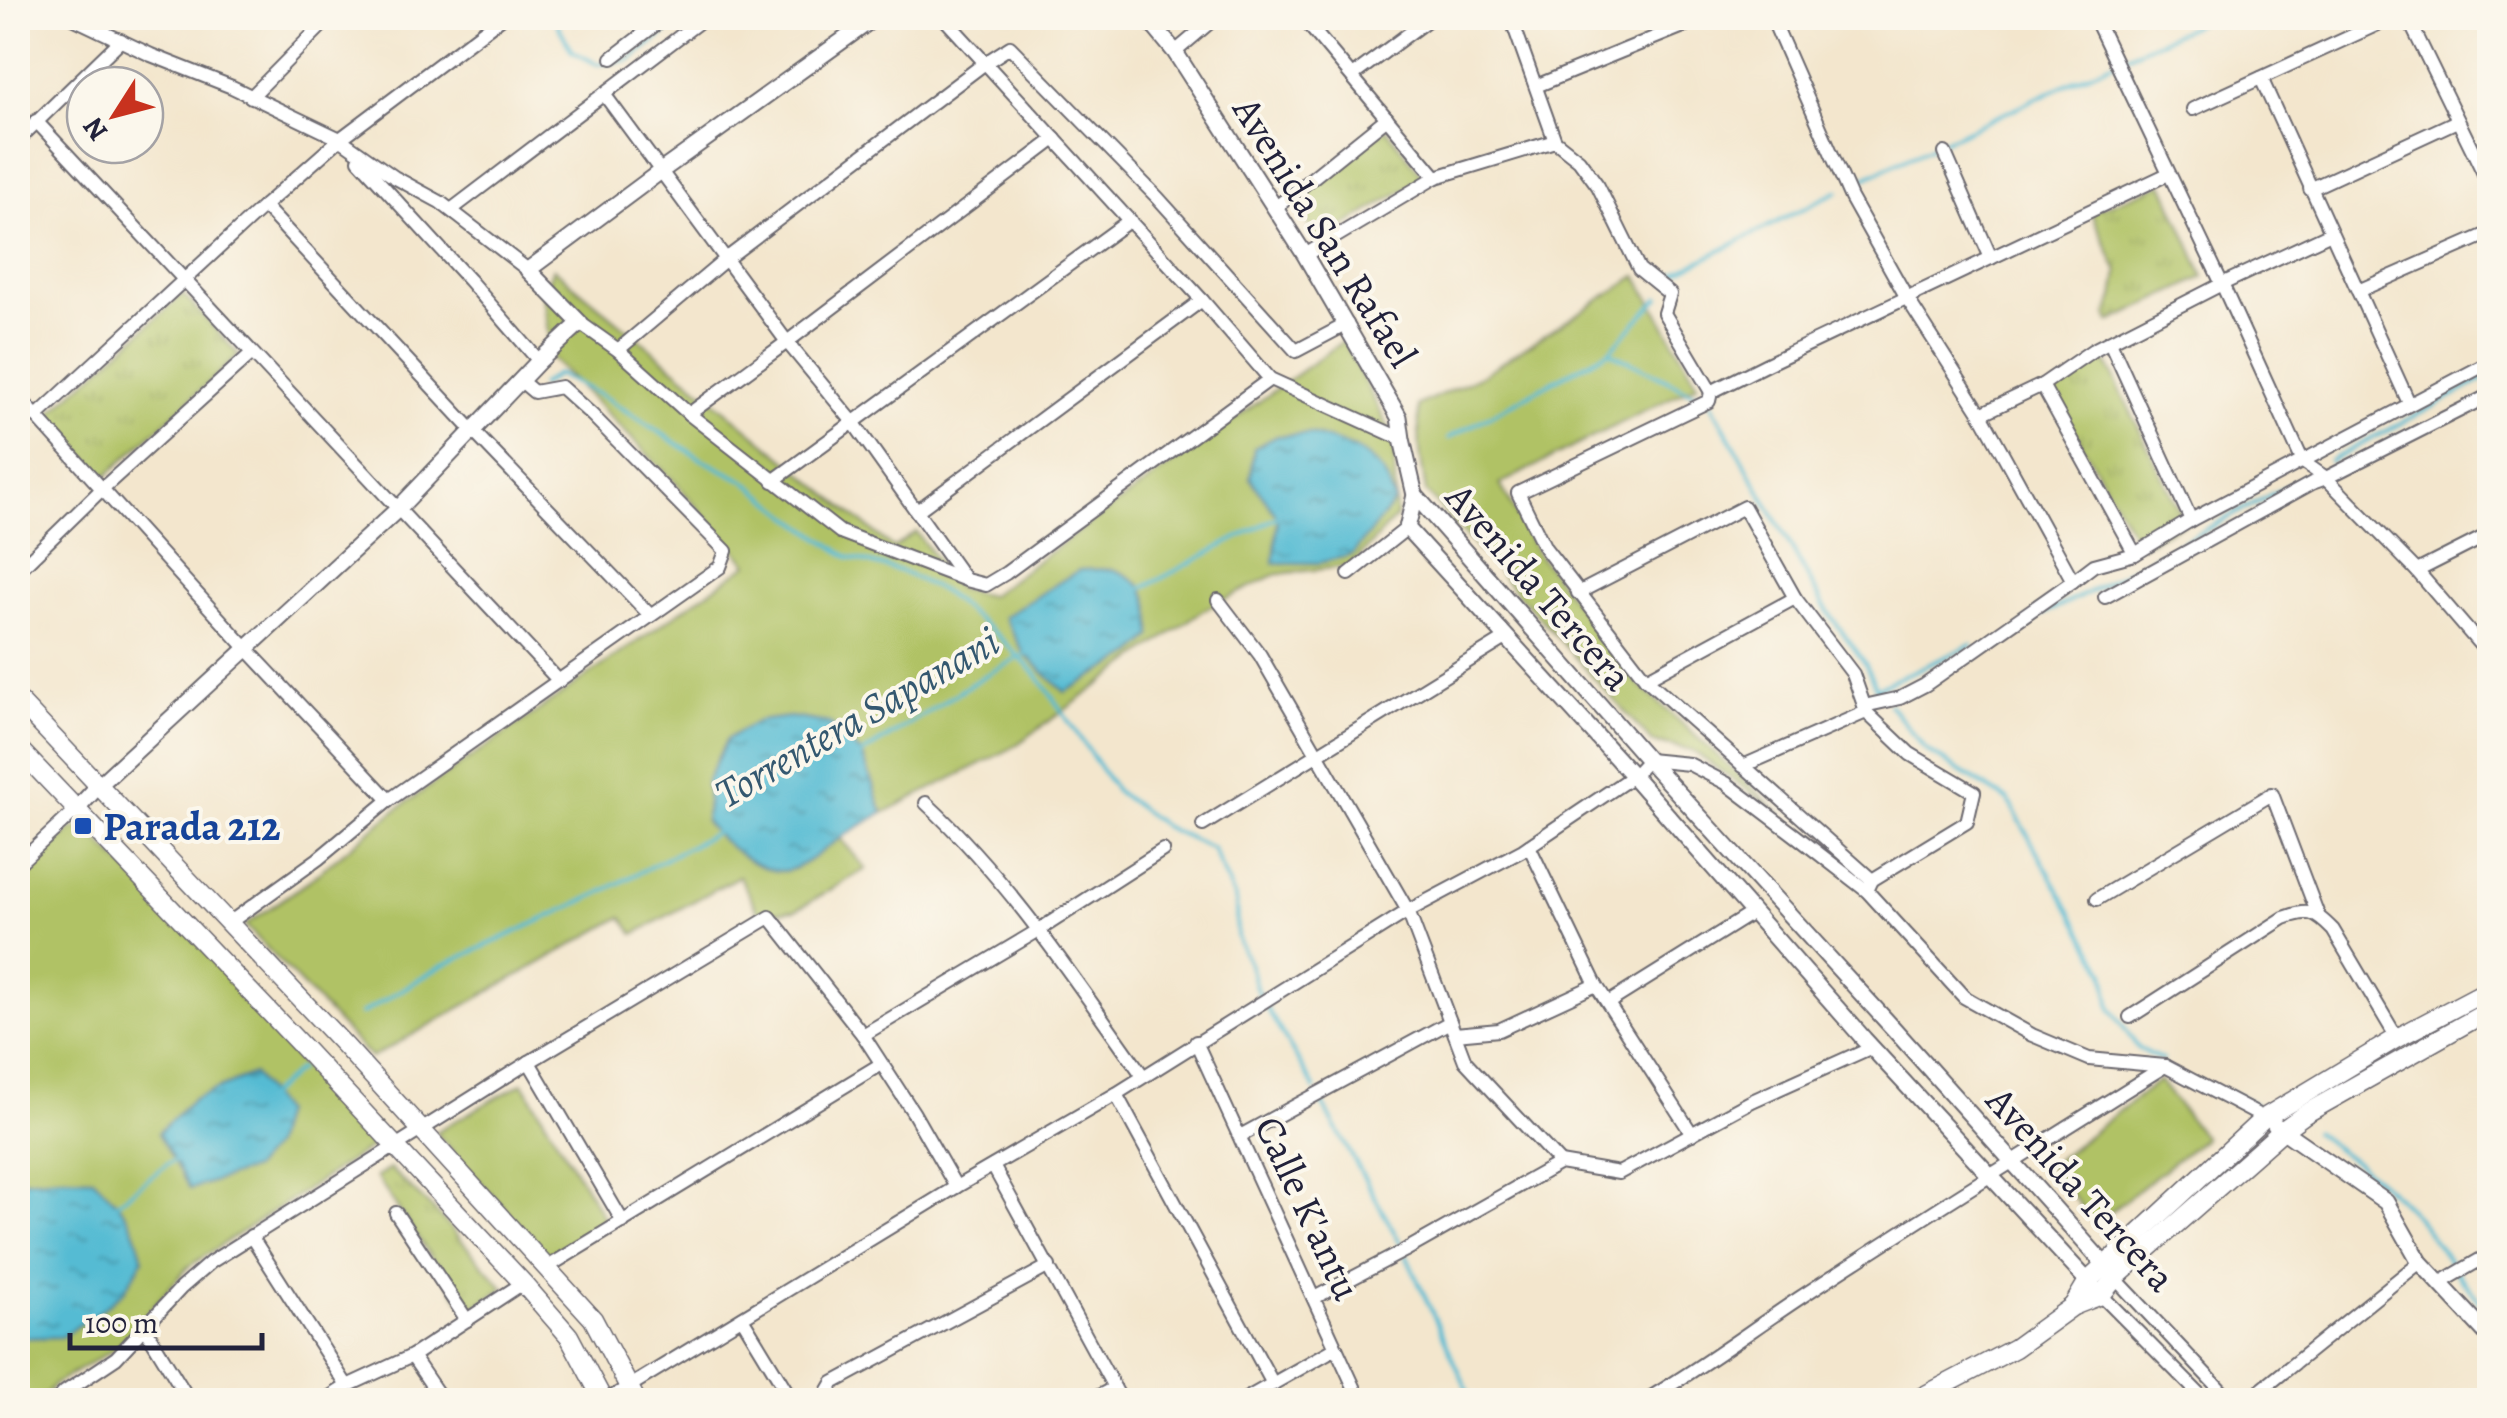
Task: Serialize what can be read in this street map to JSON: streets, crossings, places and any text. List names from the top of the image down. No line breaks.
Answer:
{"streets":{"street":["Avenida San Rafael","Avenida Tercera","Calle K'antu"]},"crossings":[["Avenida San Rafael","Avenida Tercera"]],"water":["Torrentera Sapanani"],"places":{"transit":["Parada 212"]},"scale_bar":"100 m","north":"bottom left"}
